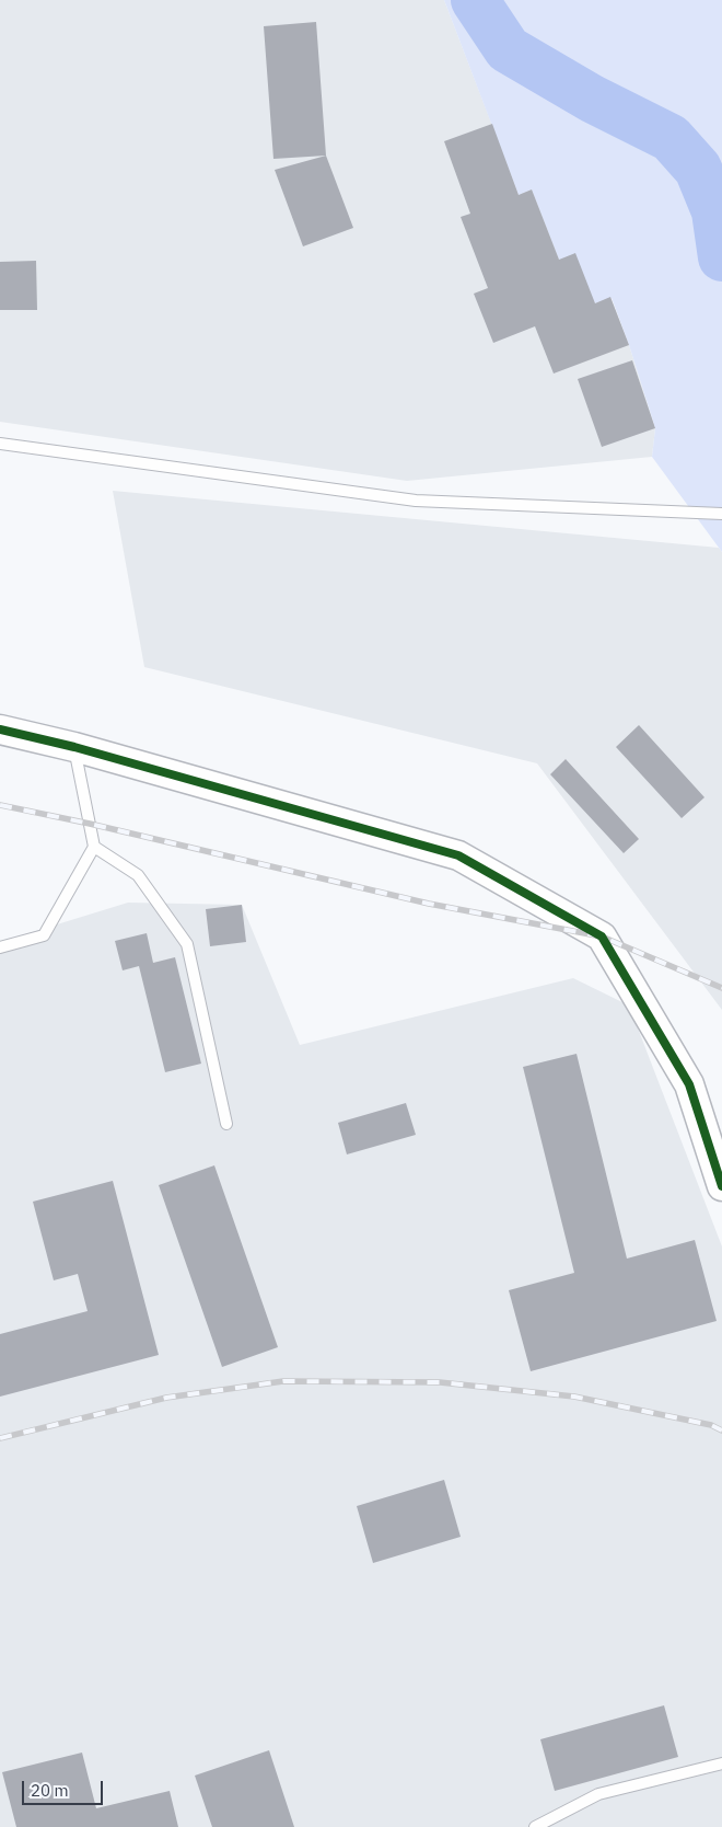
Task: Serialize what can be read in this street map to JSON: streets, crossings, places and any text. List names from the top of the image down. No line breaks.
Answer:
{"scale_bar":"20 m"}
